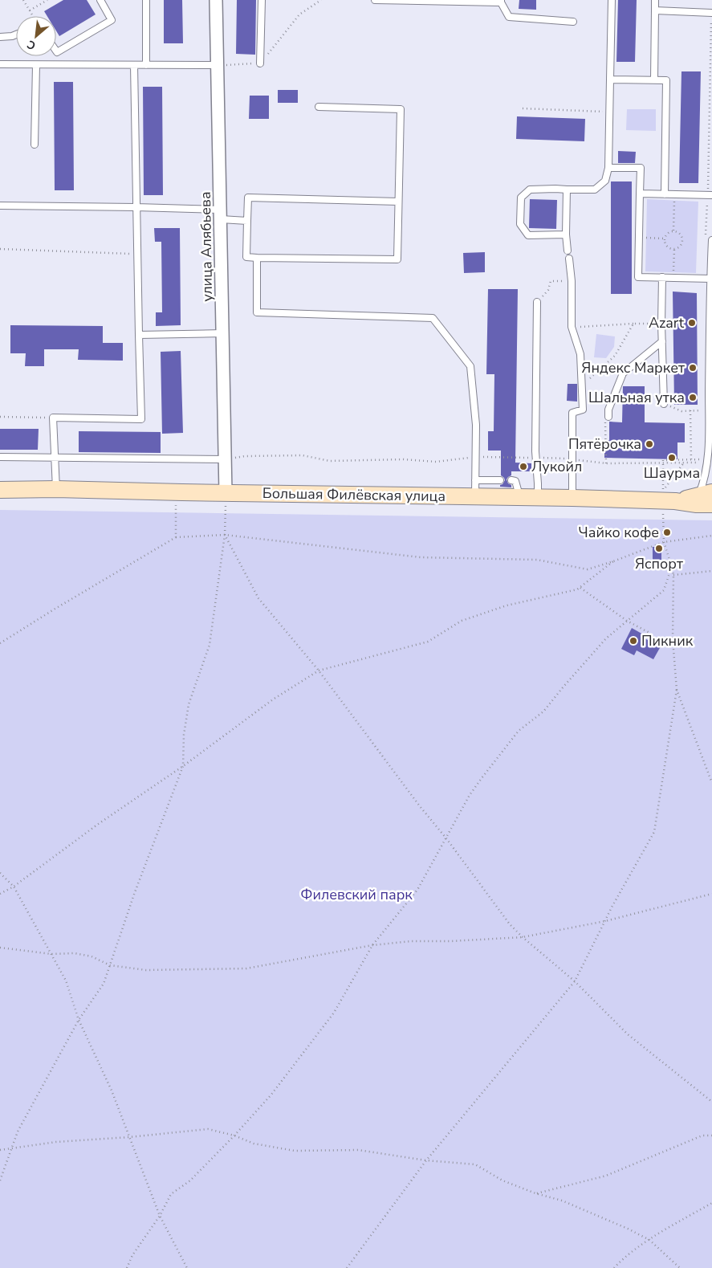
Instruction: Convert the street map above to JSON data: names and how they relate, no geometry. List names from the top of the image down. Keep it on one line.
{"streets":{"main road":["Большая Филёвская улица"],"street":["улица Алябьева"]},"crossings":[["улица Алябьева","Большая Филёвская улица"]],"parks":["Филевский парк"],"places":["Azart","Яндекс Маркет","Шальная утка","Пятёрочка","Шаурма","Лукойл","Чайко кофе","Яспорт","Пикник"],"north":"bottom left"}
